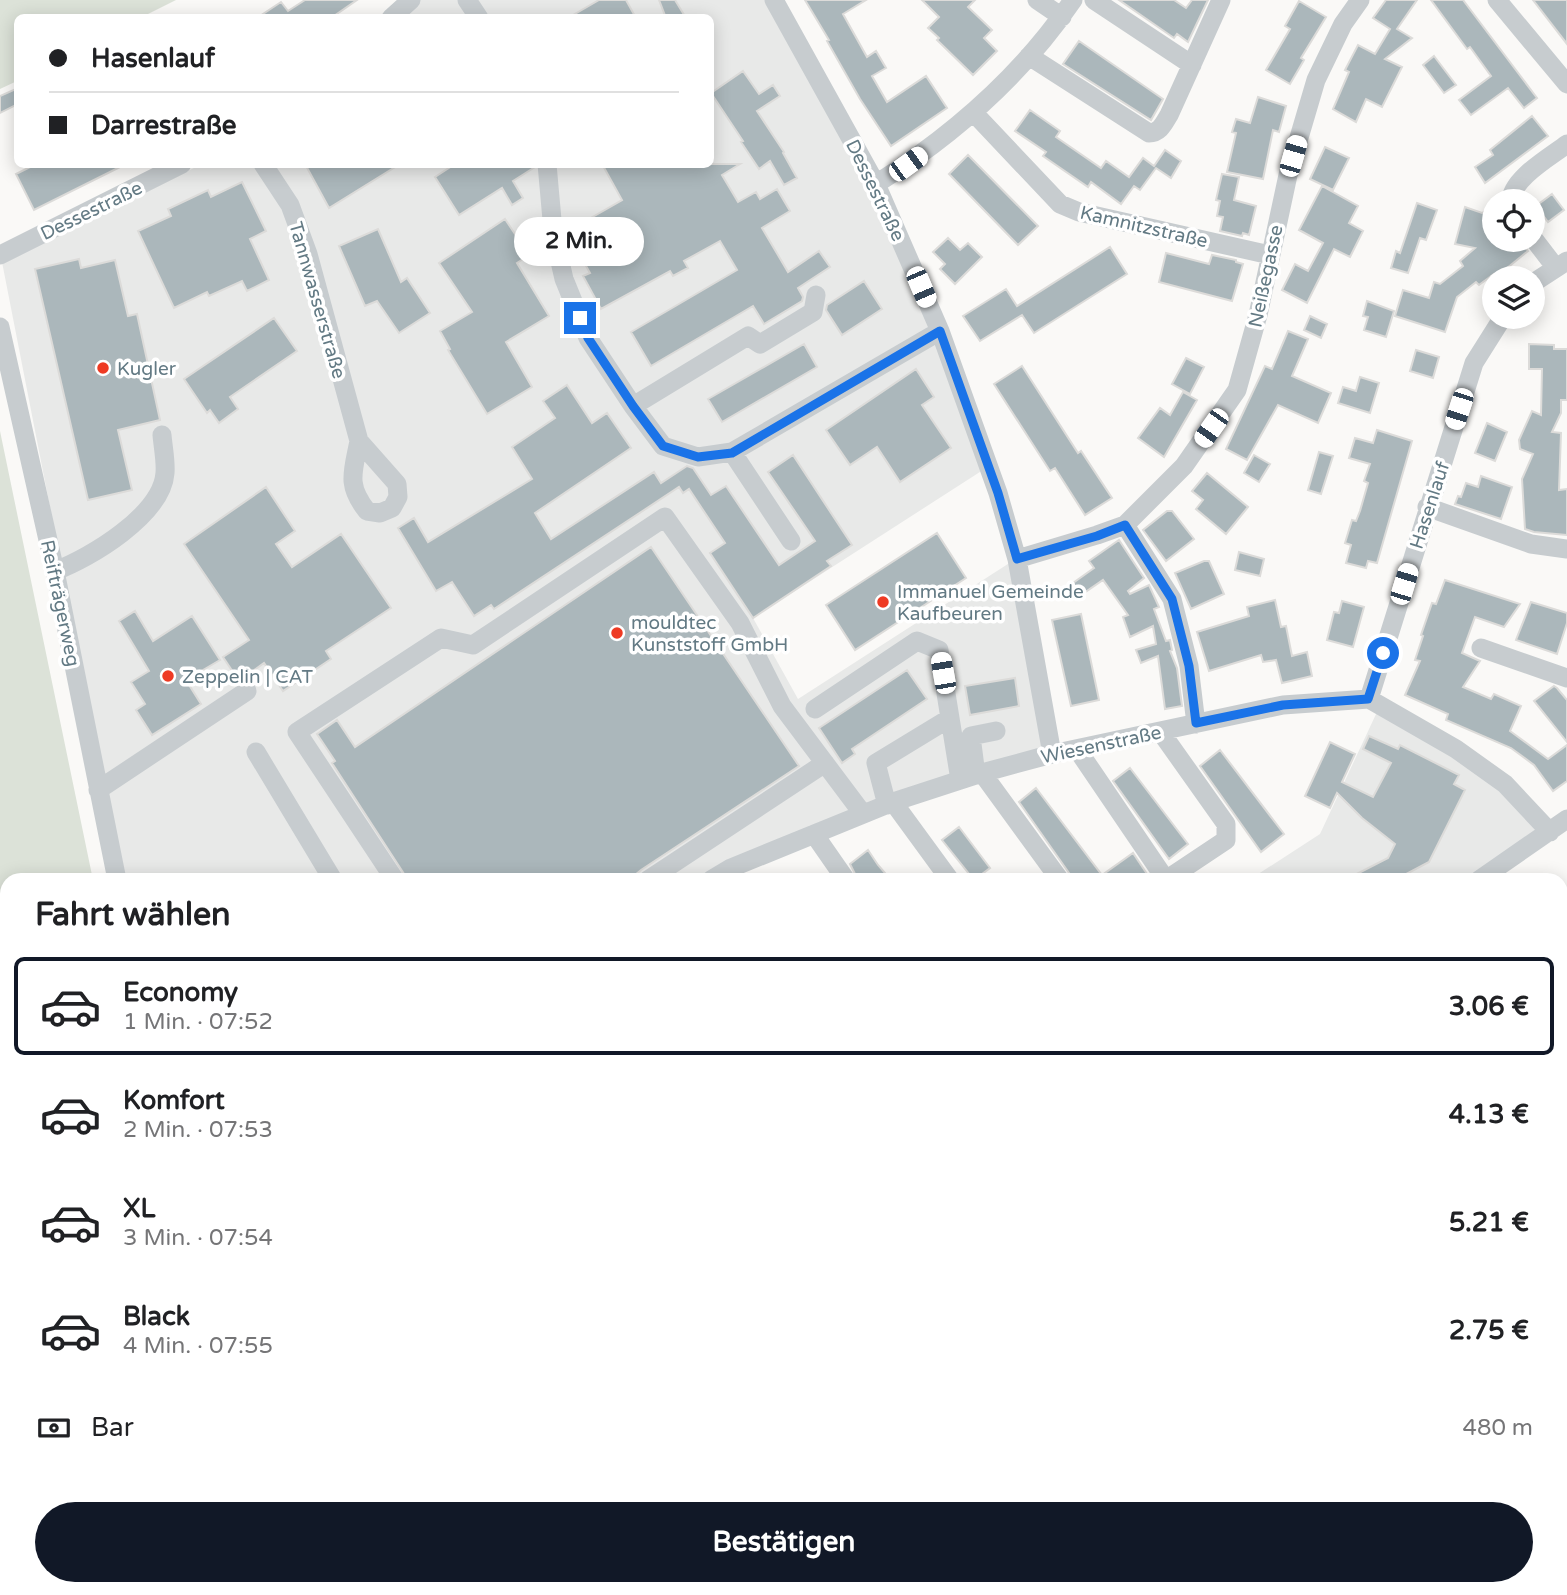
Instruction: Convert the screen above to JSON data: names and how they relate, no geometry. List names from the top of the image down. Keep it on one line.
{"streets":{"street":["Dessestraße","Kamnitzstraße","Neißegasse","Tannwasserstraße","Hasenlauf","Reifträgerweg","Wiesenstraße"]},"crossings":[["Dessestraße","Neißegasse"],["Dessestraße","Wiesenstraße"],["Kamnitzstraße","Neißegasse"],["Hasenlauf","Wiesenstraße"]],"places":["Kugler","Immanuel Gemeinde Kaufbeuren","mouldtec Kunststoff GmbH","Zeppelin | CAT"],"page":{"banner":["Hasenlauf","Darrestraße"],"bubble":"2 Min.","heading":"Fahrt wählen","list":[{"name":"Economy","note":"1 Min. · 07:52","value":"3.06 €"},{"name":"Komfort","note":"2 Min. · 07:53","value":"4.13 €"},{"name":"XL","note":"3 Min. · 07:54","value":"5.21 €"},{"name":"Black","note":"4 Min. · 07:55","value":"2.75 €"}],"pay":["Bar","480 m"],"buttons":"Bestätigen"}}
